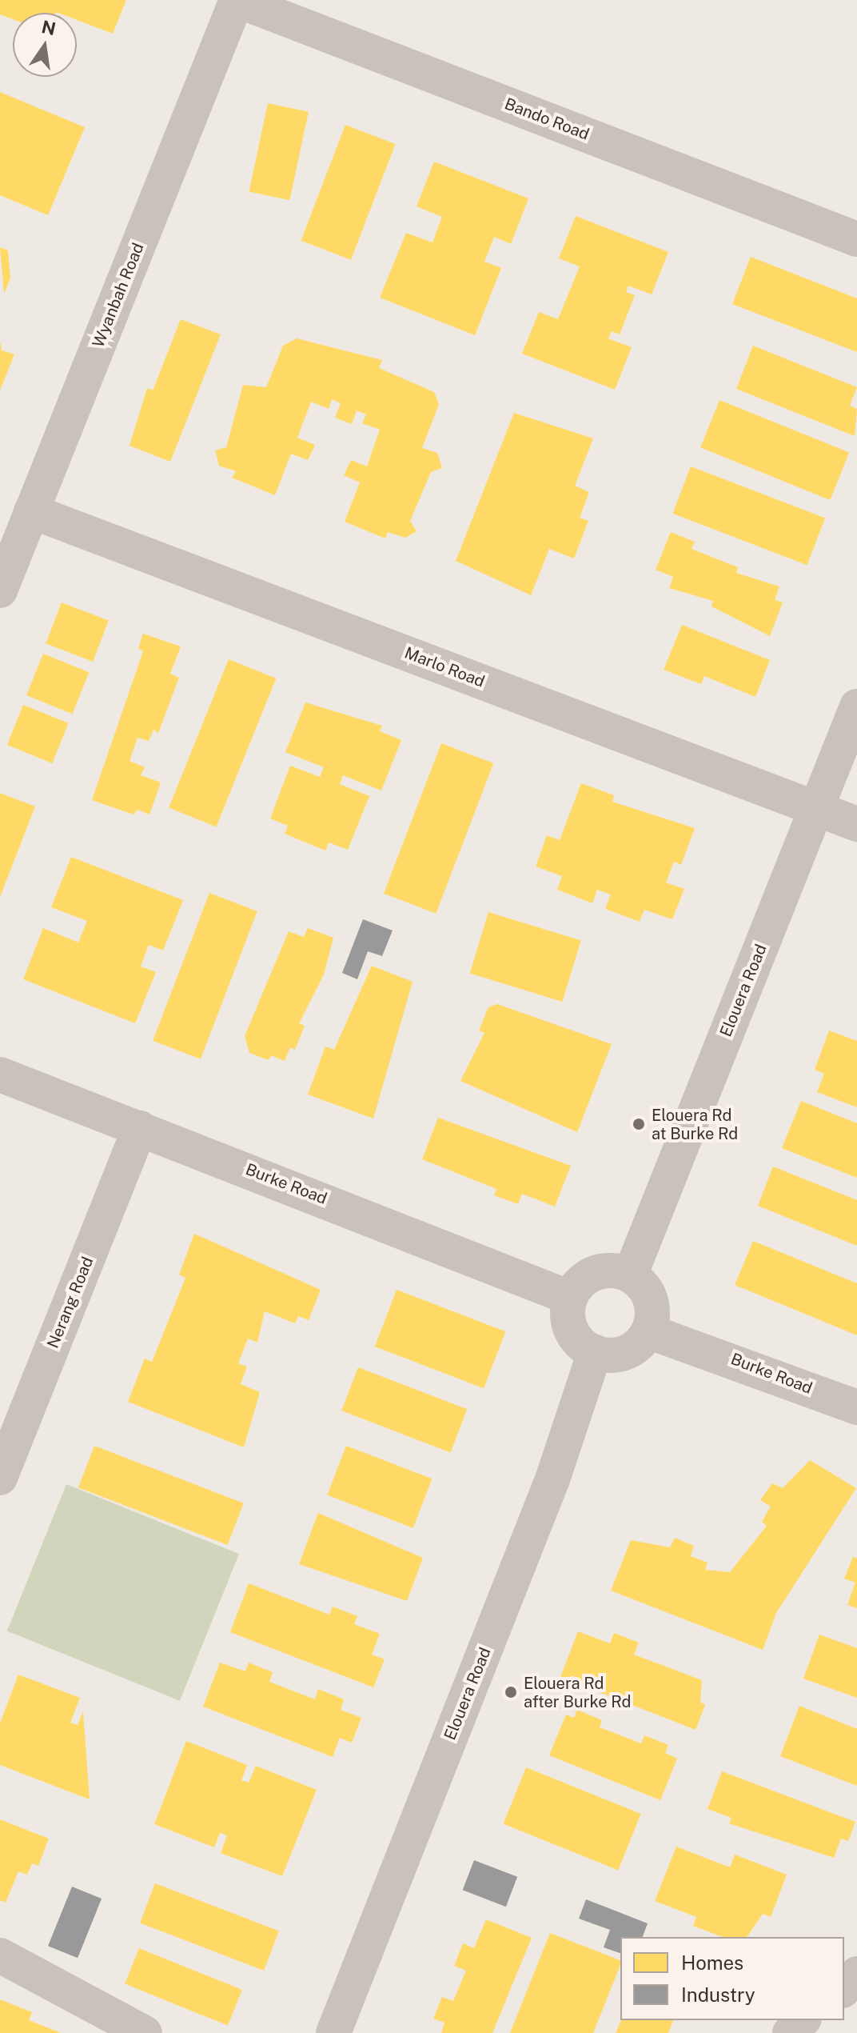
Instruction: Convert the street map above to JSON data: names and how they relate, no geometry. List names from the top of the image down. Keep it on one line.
{"streets":{"street":["Bando Road","Wyanbah Road","Marlo Road","Elouera Road","Burke Road","Nerang Road"]},"crossings":[["Bando Road","Wyanbah Road"],["Wyanbah Road","Marlo Road"],["Marlo Road","Elouera Road"],["Elouera Road","Burke Road"],["Burke Road","Nerang Road"]],"places":["Elouera Rd at Burke Rd","Elouera Rd after Burke Rd"],"legend":["Homes","Industry"],"north":"top"}
